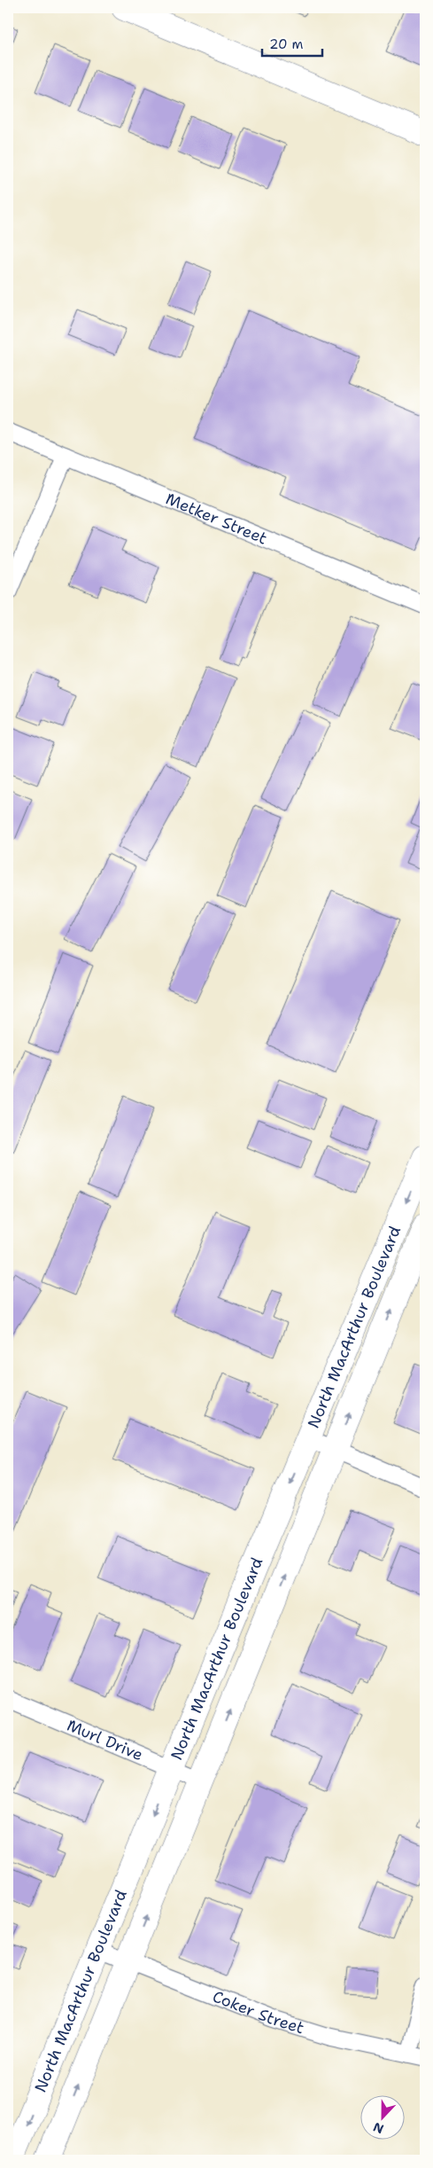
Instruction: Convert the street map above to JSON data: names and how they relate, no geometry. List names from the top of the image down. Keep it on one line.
{"streets":{"main road":["North MacArthur Boulevard"],"street":["Metker Street","Murl Drive","Coker Street"]},"crossings":[["North MacArthur Boulevard","Murl Drive"],["North MacArthur Boulevard","Coker Street"]],"scale_bar":"20 m","north":"bottom"}
